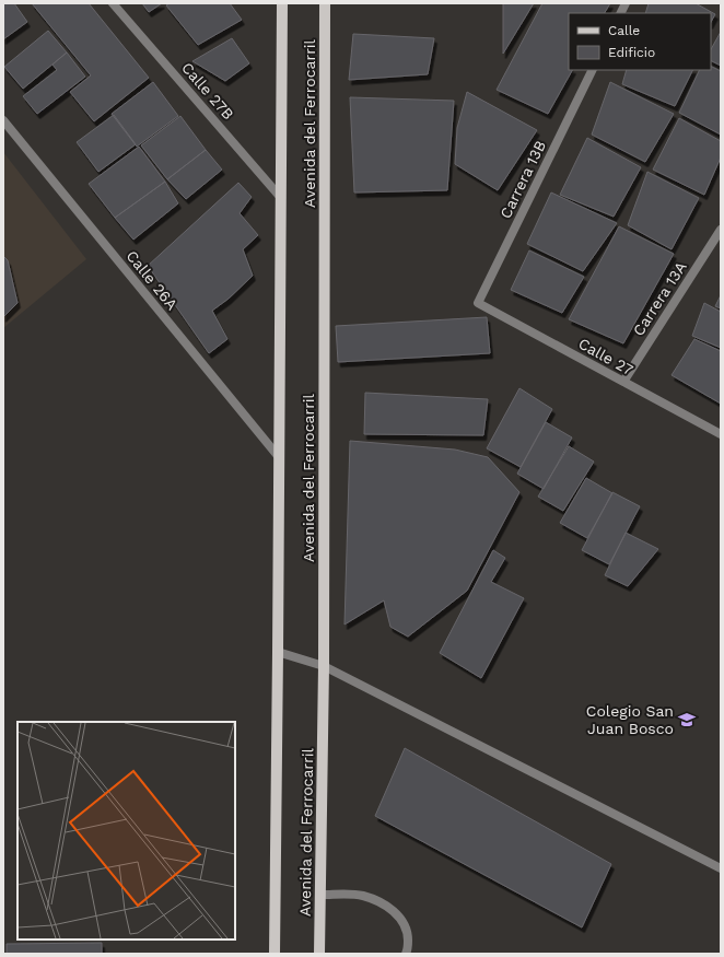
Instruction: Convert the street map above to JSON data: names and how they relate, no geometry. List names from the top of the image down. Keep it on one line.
{"streets":{"main road":["Avenida del Ferrocarril"],"street":["Calle 27B","Carrera 13B","Calle 26A","Carrera 13A","Calle 27"]},"crossings":[["Calle 27B","Avenida del Ferrocarril"],["Avenida del Ferrocarril","Calle 26A"],["Carrera 13B","Calle 27"],["Carrera 13A","Calle 27"]],"places":{"school or university":["Colegio San Juan Bosco"]},"legend":["Calle","Edificio"]}
